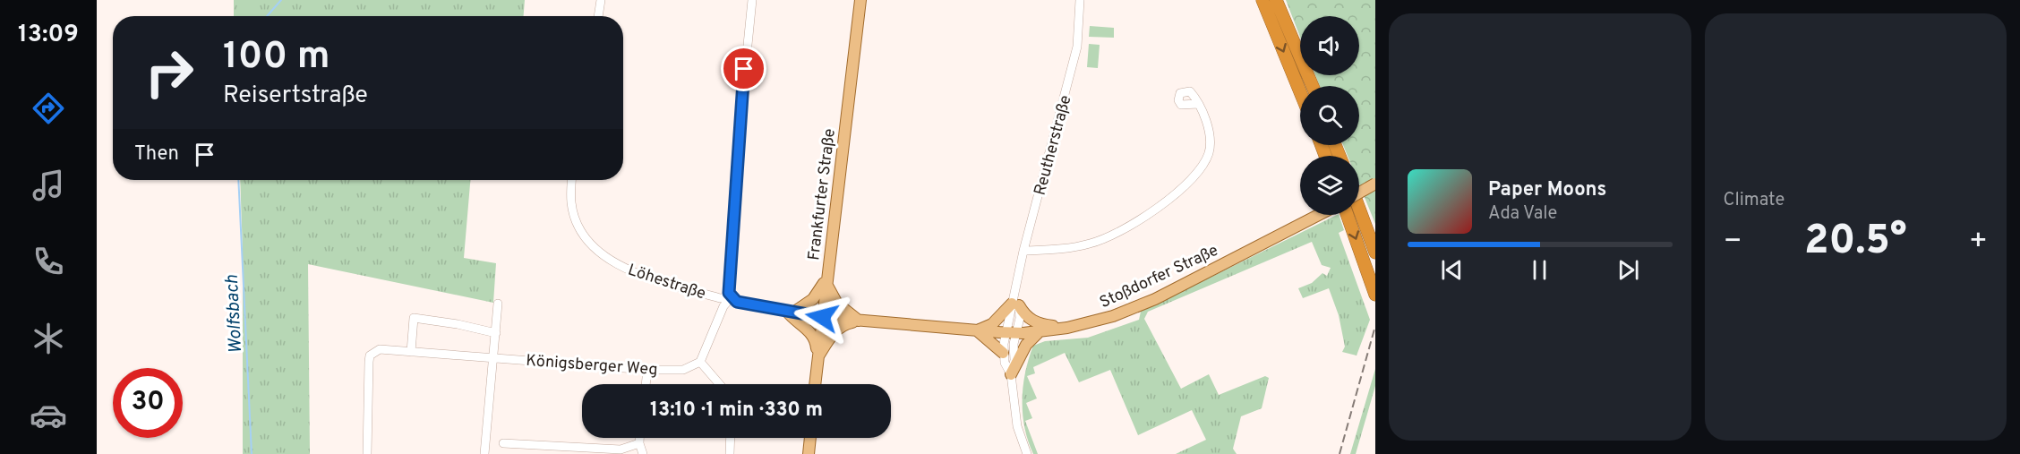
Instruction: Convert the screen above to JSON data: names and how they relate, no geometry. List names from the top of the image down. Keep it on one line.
{"streets":{"main road":["Frankfurter Straße","Stoßdorfer Straße"],"street":["Reutherstraße","Löhestraße","Königsberger Weg"]},"crossings":[["Reutherstraße","Stoßdorfer Straße"],["Frankfurter Straße","Stoßdorfer Straße"],["Frankfurter Straße","Löhestraße"],["Stoßdorfer Straße","Löhestraße"]],"water":["Wolfsbach"],"page":{"tabs":"13:09","tile":"Climate","turn":["100 m","Reisertstraße"],"then":"Then","song":["Paper Moons","Ada Vale"],"heat":["−","20.5°","+"],"limit":"30","trip":"13:10 · 1 min · 330 m"}}
